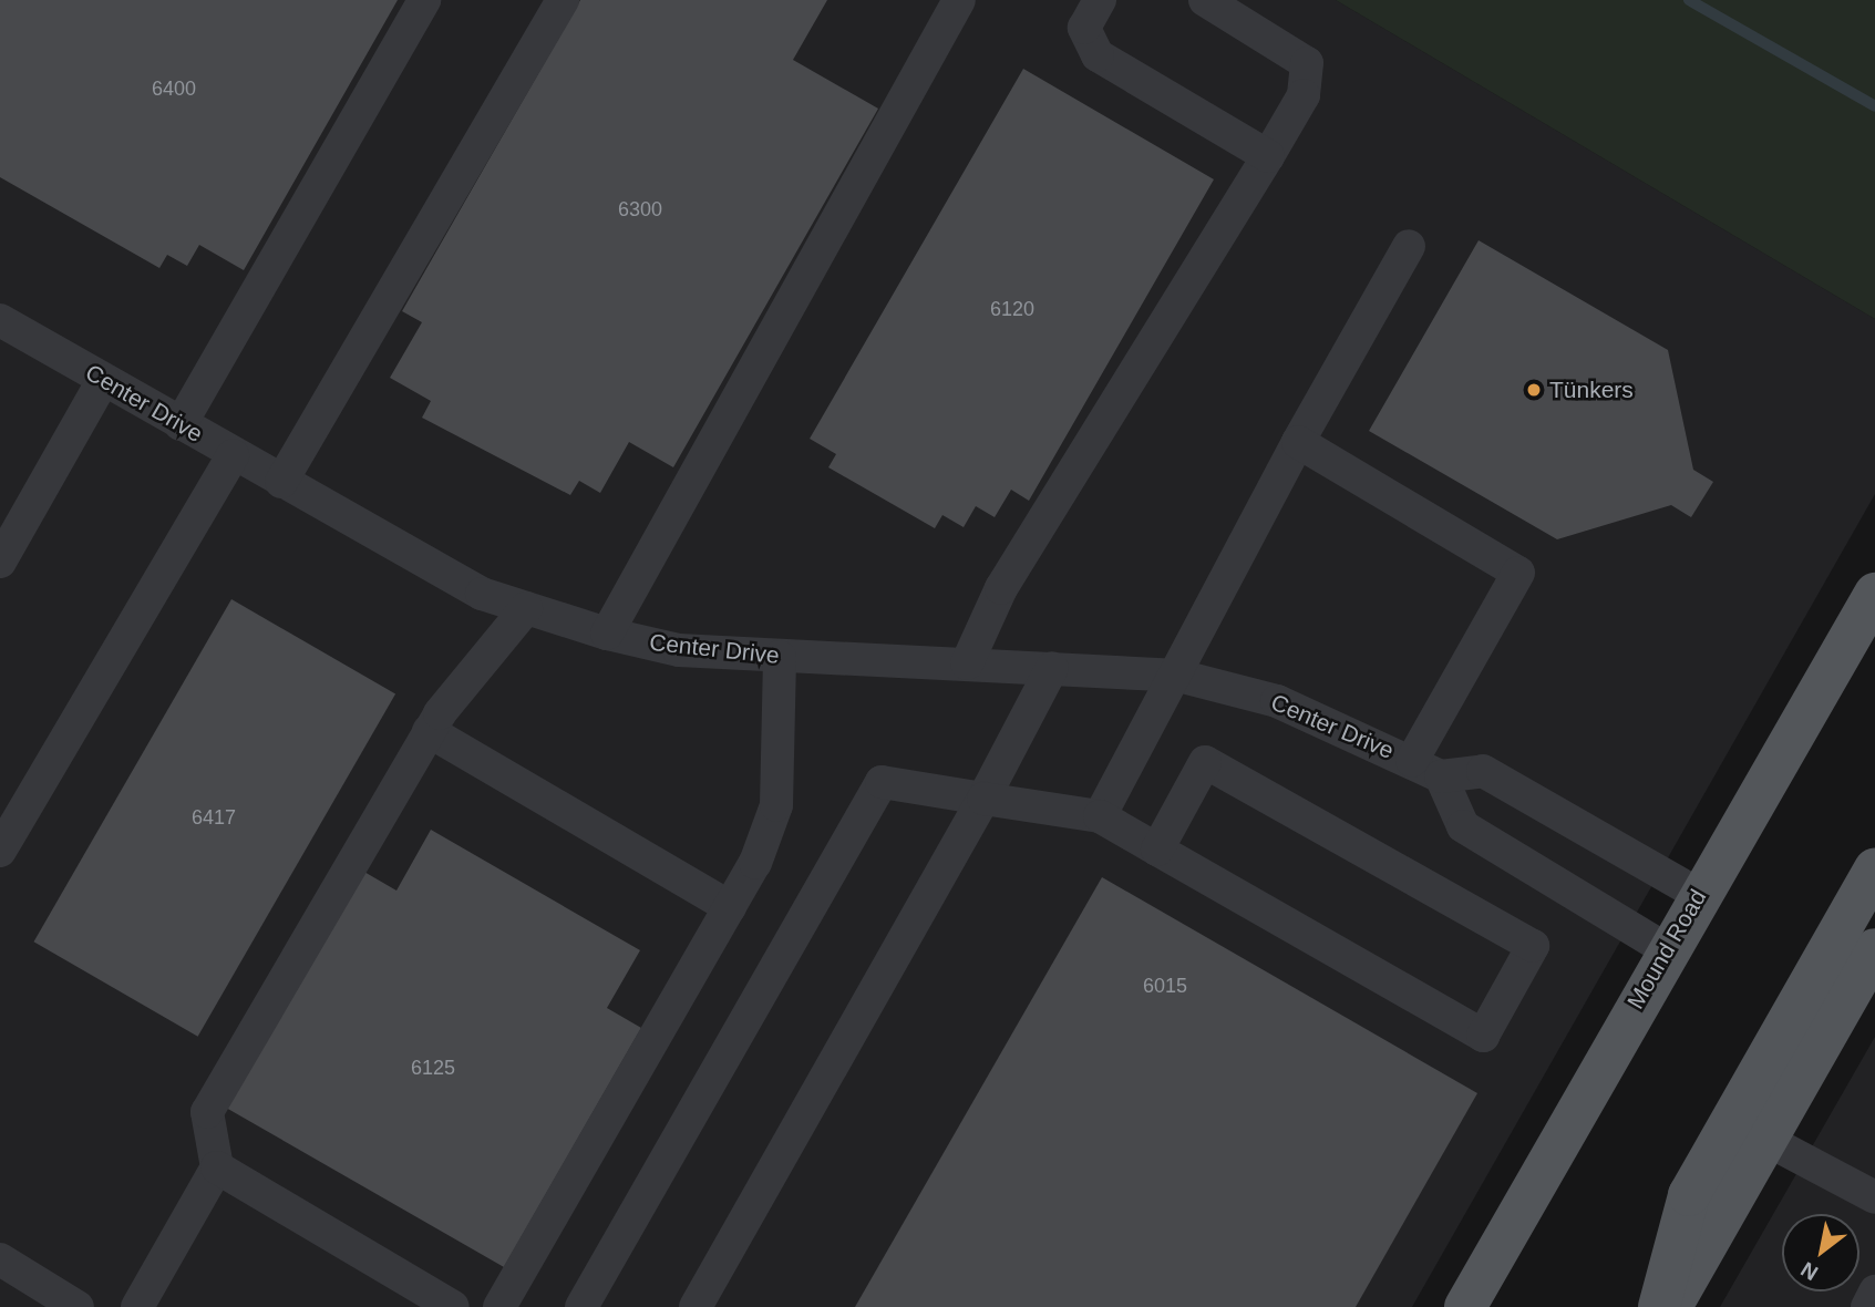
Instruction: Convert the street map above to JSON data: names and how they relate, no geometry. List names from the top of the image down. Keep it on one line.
{"streets":{"main road":["Mound Road"],"street":["Center Drive"]},"places":["Tünkers"],"house_numbers":["6400","6300","6120","6417","6015","6125"],"north":"bottom left"}
